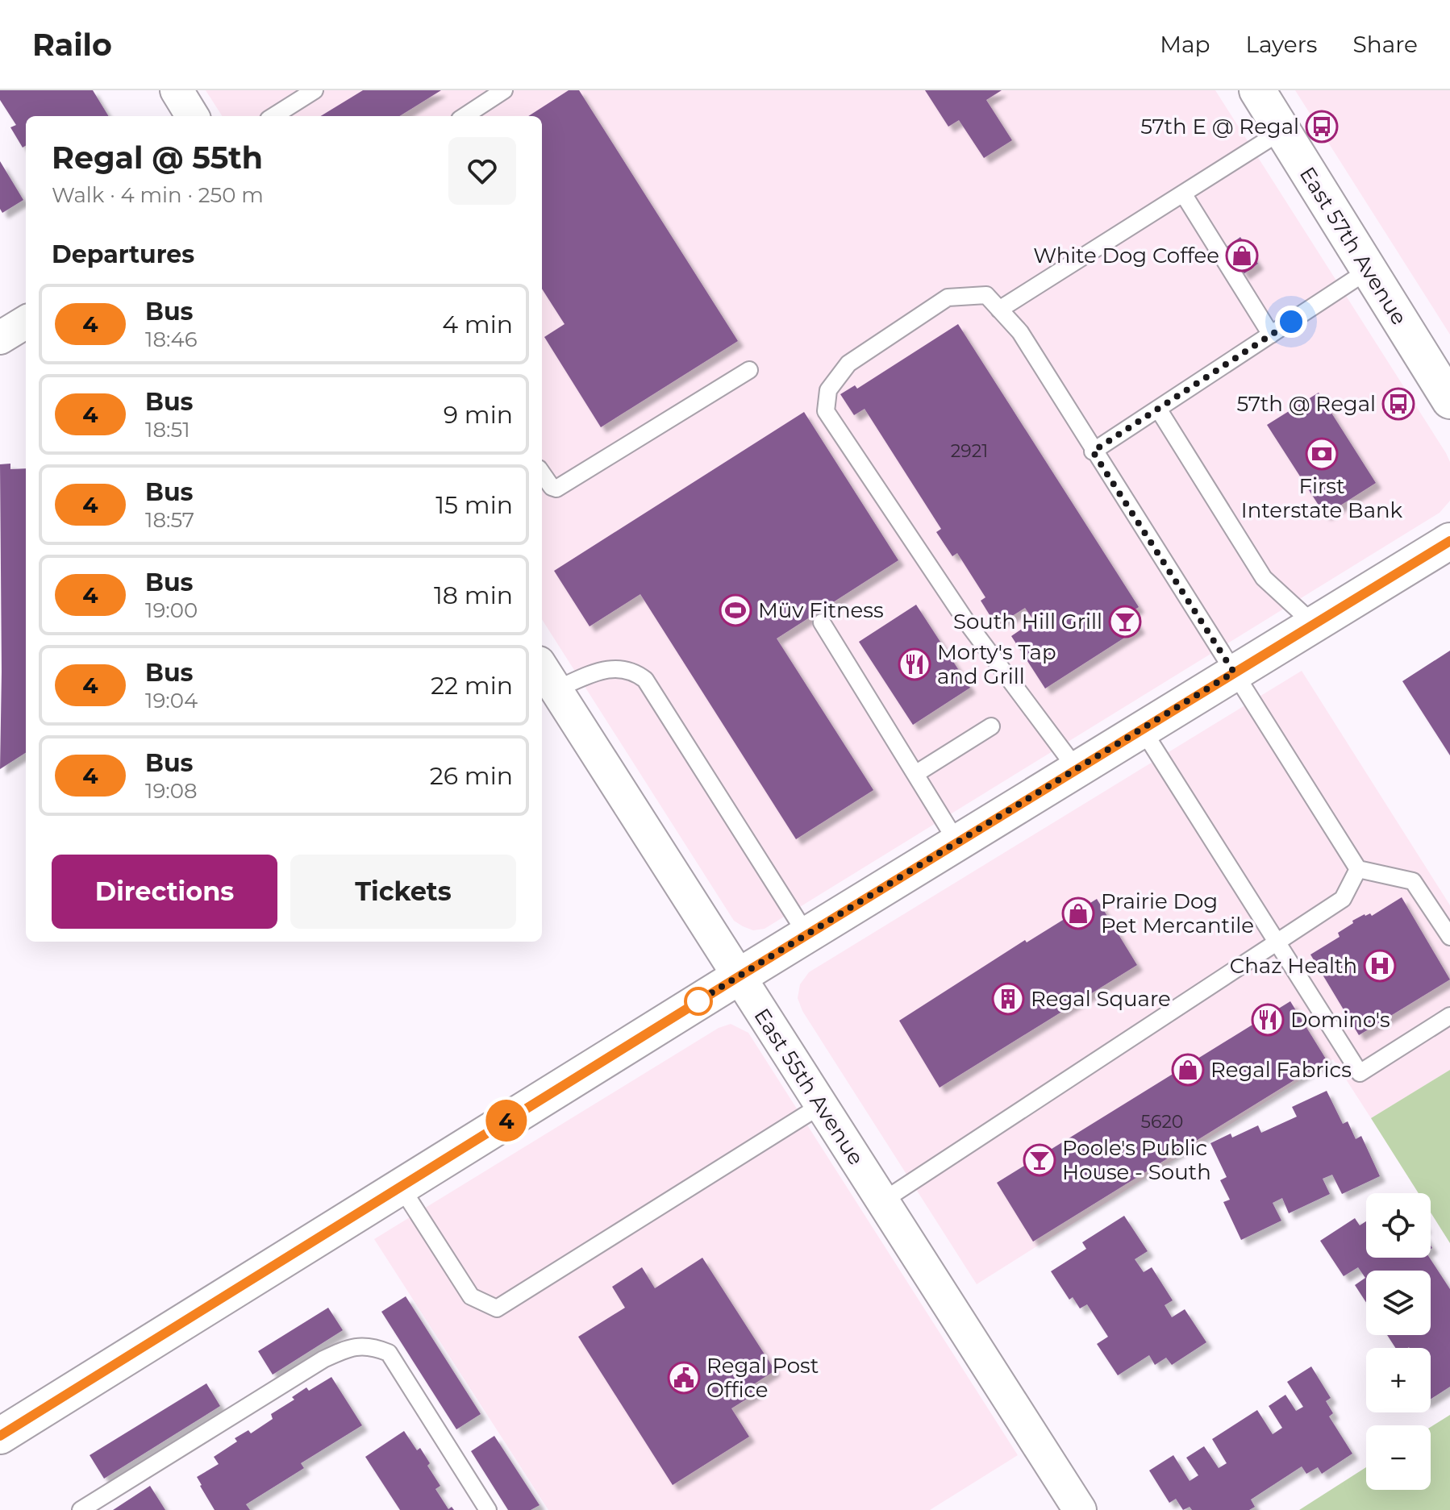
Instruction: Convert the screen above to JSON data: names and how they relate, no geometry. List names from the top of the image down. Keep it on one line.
{"streets":{"main road":["East 57th Avenue"],"street":["East 55th Avenue"]},"places":{"bus stop":["57th E @ Regal","57th @ Regal"],"shop":["White Dog Coffee","Prairie Dog Pet Mercantile","Regal Fabrics"],"bank":["First Interstate Bank"],"sports":["Müv Fitness"],"bar":["South Hill Grill","Poole's Public House - South"],"restaurant":["Morty's Tap and Grill","Domino's"],"hospital":["Chaz Health"],"building":["Regal Square"],"public building":["Regal Post Office"]},"lines":["bus line 4"],"house_numbers":["2921","5620"],"page":{"header":"Railo","nav":["Map","Layers","Share"],"on_map":"4","heading":[["Regal @ 55th","Walk · 4 min · 250 m"],"Departures"],"list":[{"mark":"4","name":"Bus","note":"18:46","value":"4 min"},{"mark":"4","name":"Bus","note":"18:51","value":"9 min"},{"mark":"4","name":"Bus","note":"18:57","value":"15 min"},{"mark":"4","name":"Bus","note":"19:00","value":"18 min"},{"mark":"4","name":"Bus","note":"19:04","value":"22 min"},{"mark":"4","name":"Bus","note":"19:08","value":"26 min"}],"buttons":["Directions","Tickets"],"map_buttons":["+","−"]}}
